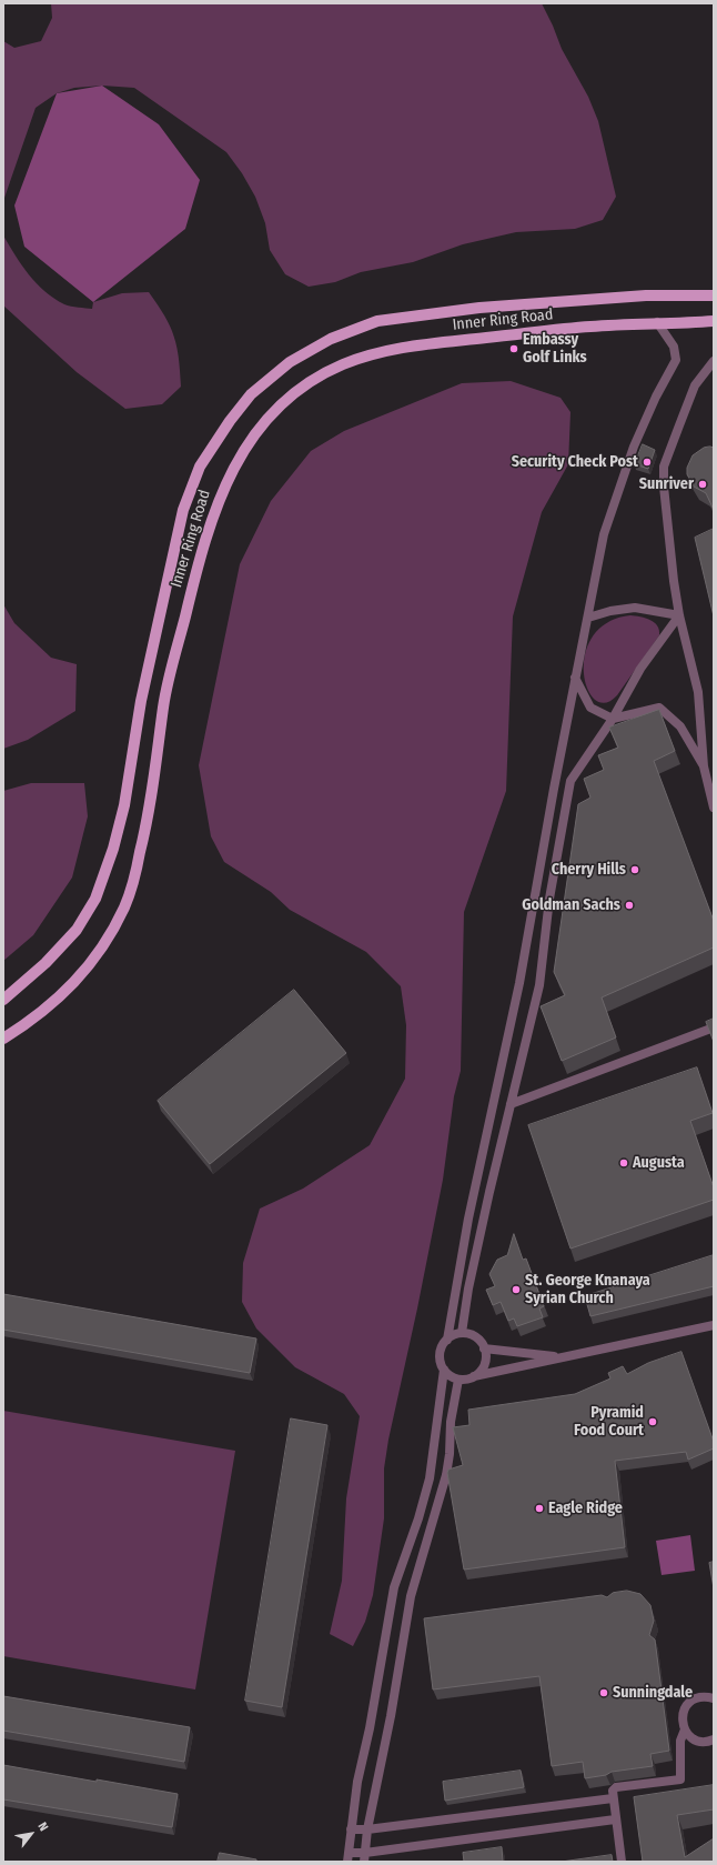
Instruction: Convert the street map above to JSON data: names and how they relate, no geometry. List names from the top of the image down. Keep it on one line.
{"streets":{"main road":["Inner Ring Road"]},"places":["Embassy Golf Links","Security Check Post","Sunriver","Cherry Hills","Goldman Sachs","Augusta","St. George Knanaya Syrian Church","Pyramid Food Court","Eagle Ridge","Sunningdale"],"north":"top right"}
